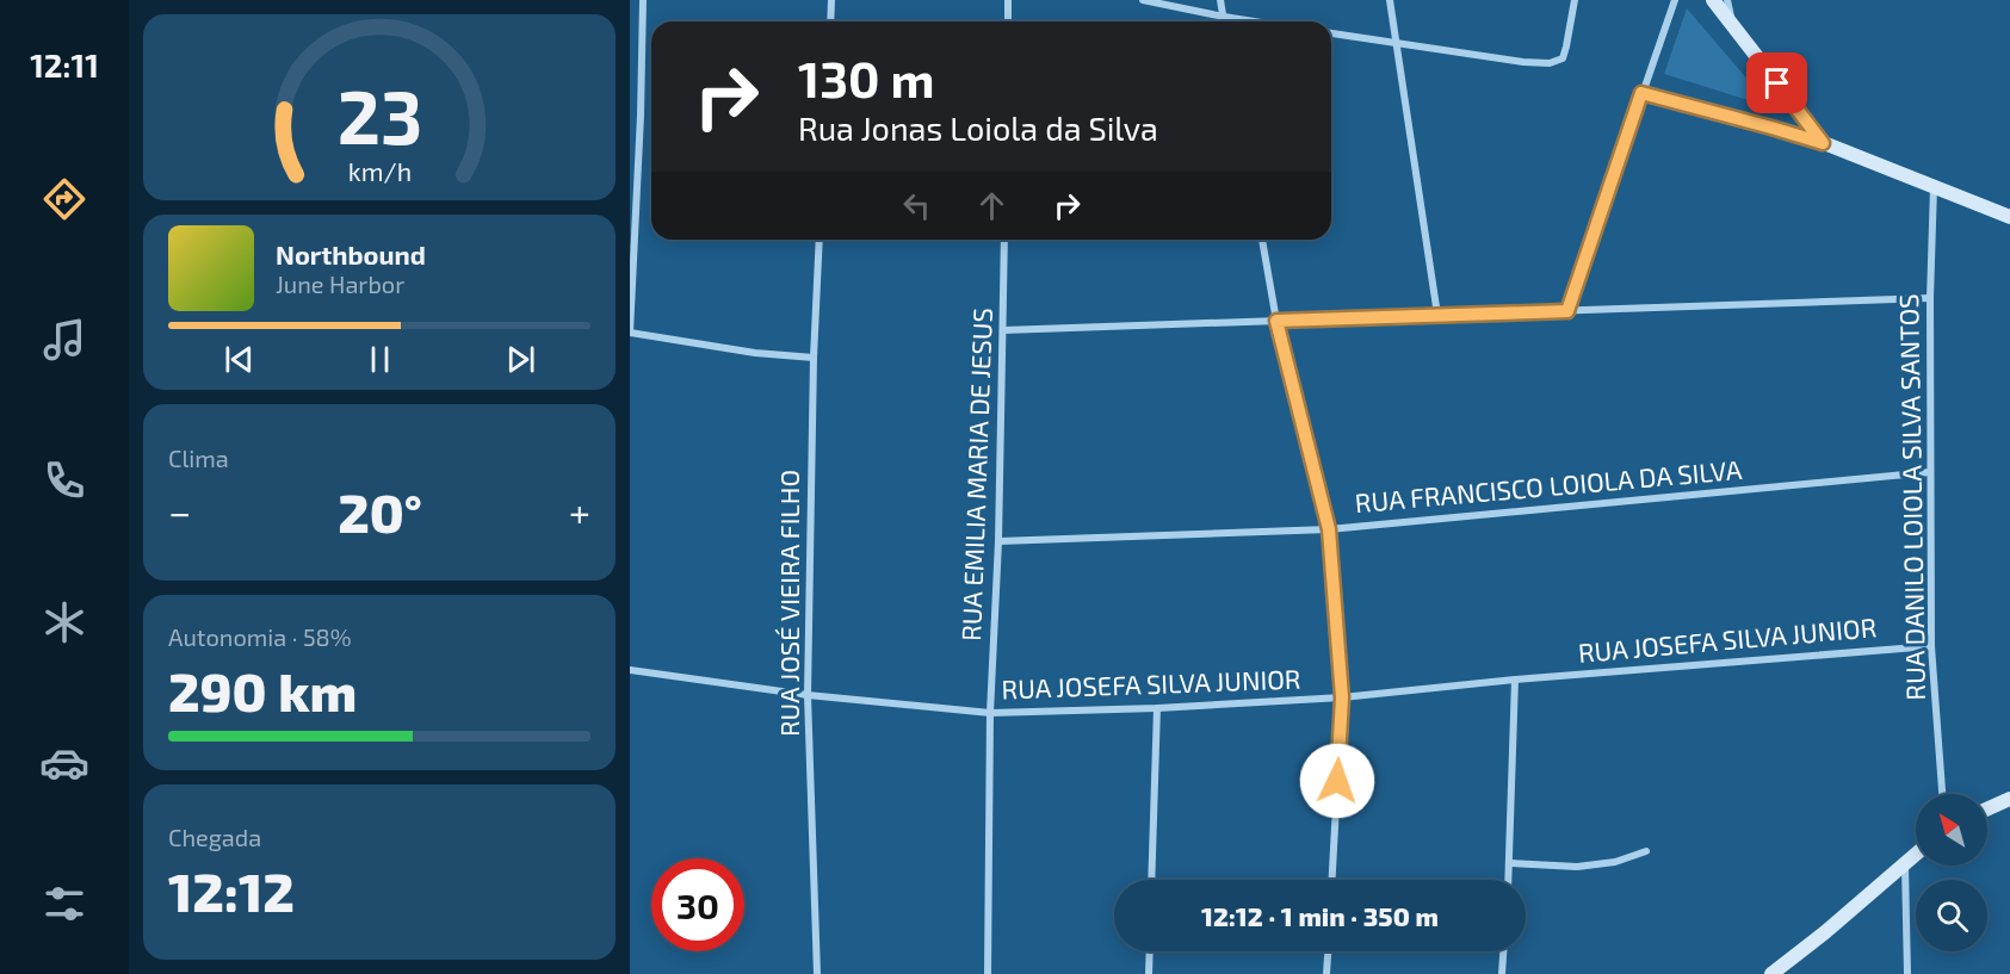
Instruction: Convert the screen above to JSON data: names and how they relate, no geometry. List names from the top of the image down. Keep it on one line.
{"streets":{"street":["RUA EMILIA MARIA DE JESUS","RUA FRANCISCO LOIOLA DA SILVA","RUA DANILO LOIOLA SILVA SANTOS","RUA JOSÉ VIEIRA FILHO","RUA JOSEFA SILVA JUNIOR"]},"crossings":[["RUA EMILIA MARIA DE JESUS","RUA FRANCISCO LOIOLA DA SILVA"],["RUA EMILIA MARIA DE JESUS","RUA JOSEFA SILVA JUNIOR"],["RUA FRANCISCO LOIOLA DA SILVA","RUA DANILO LOIOLA SILVA SANTOS"],["RUA DANILO LOIOLA SILVA SANTOS","RUA JOSEFA SILVA JUNIOR"],["RUA JOSÉ VIEIRA FILHO","RUA JOSEFA SILVA JUNIOR"]],"north":"top left","page":{"tabs":"12:11","turn":["130 m","Rua Jonas Loiola da Silva"],"song":["Northbound","June Harbor"],"tile":["Clima",["Autonomia · 58%","290 km"],["Chegada","12:12"]],"heat":["−","20°","+"],"limit":"30","trip":"12:12 · 1 min · 350 m","gauge":["23","km/h"]}}
